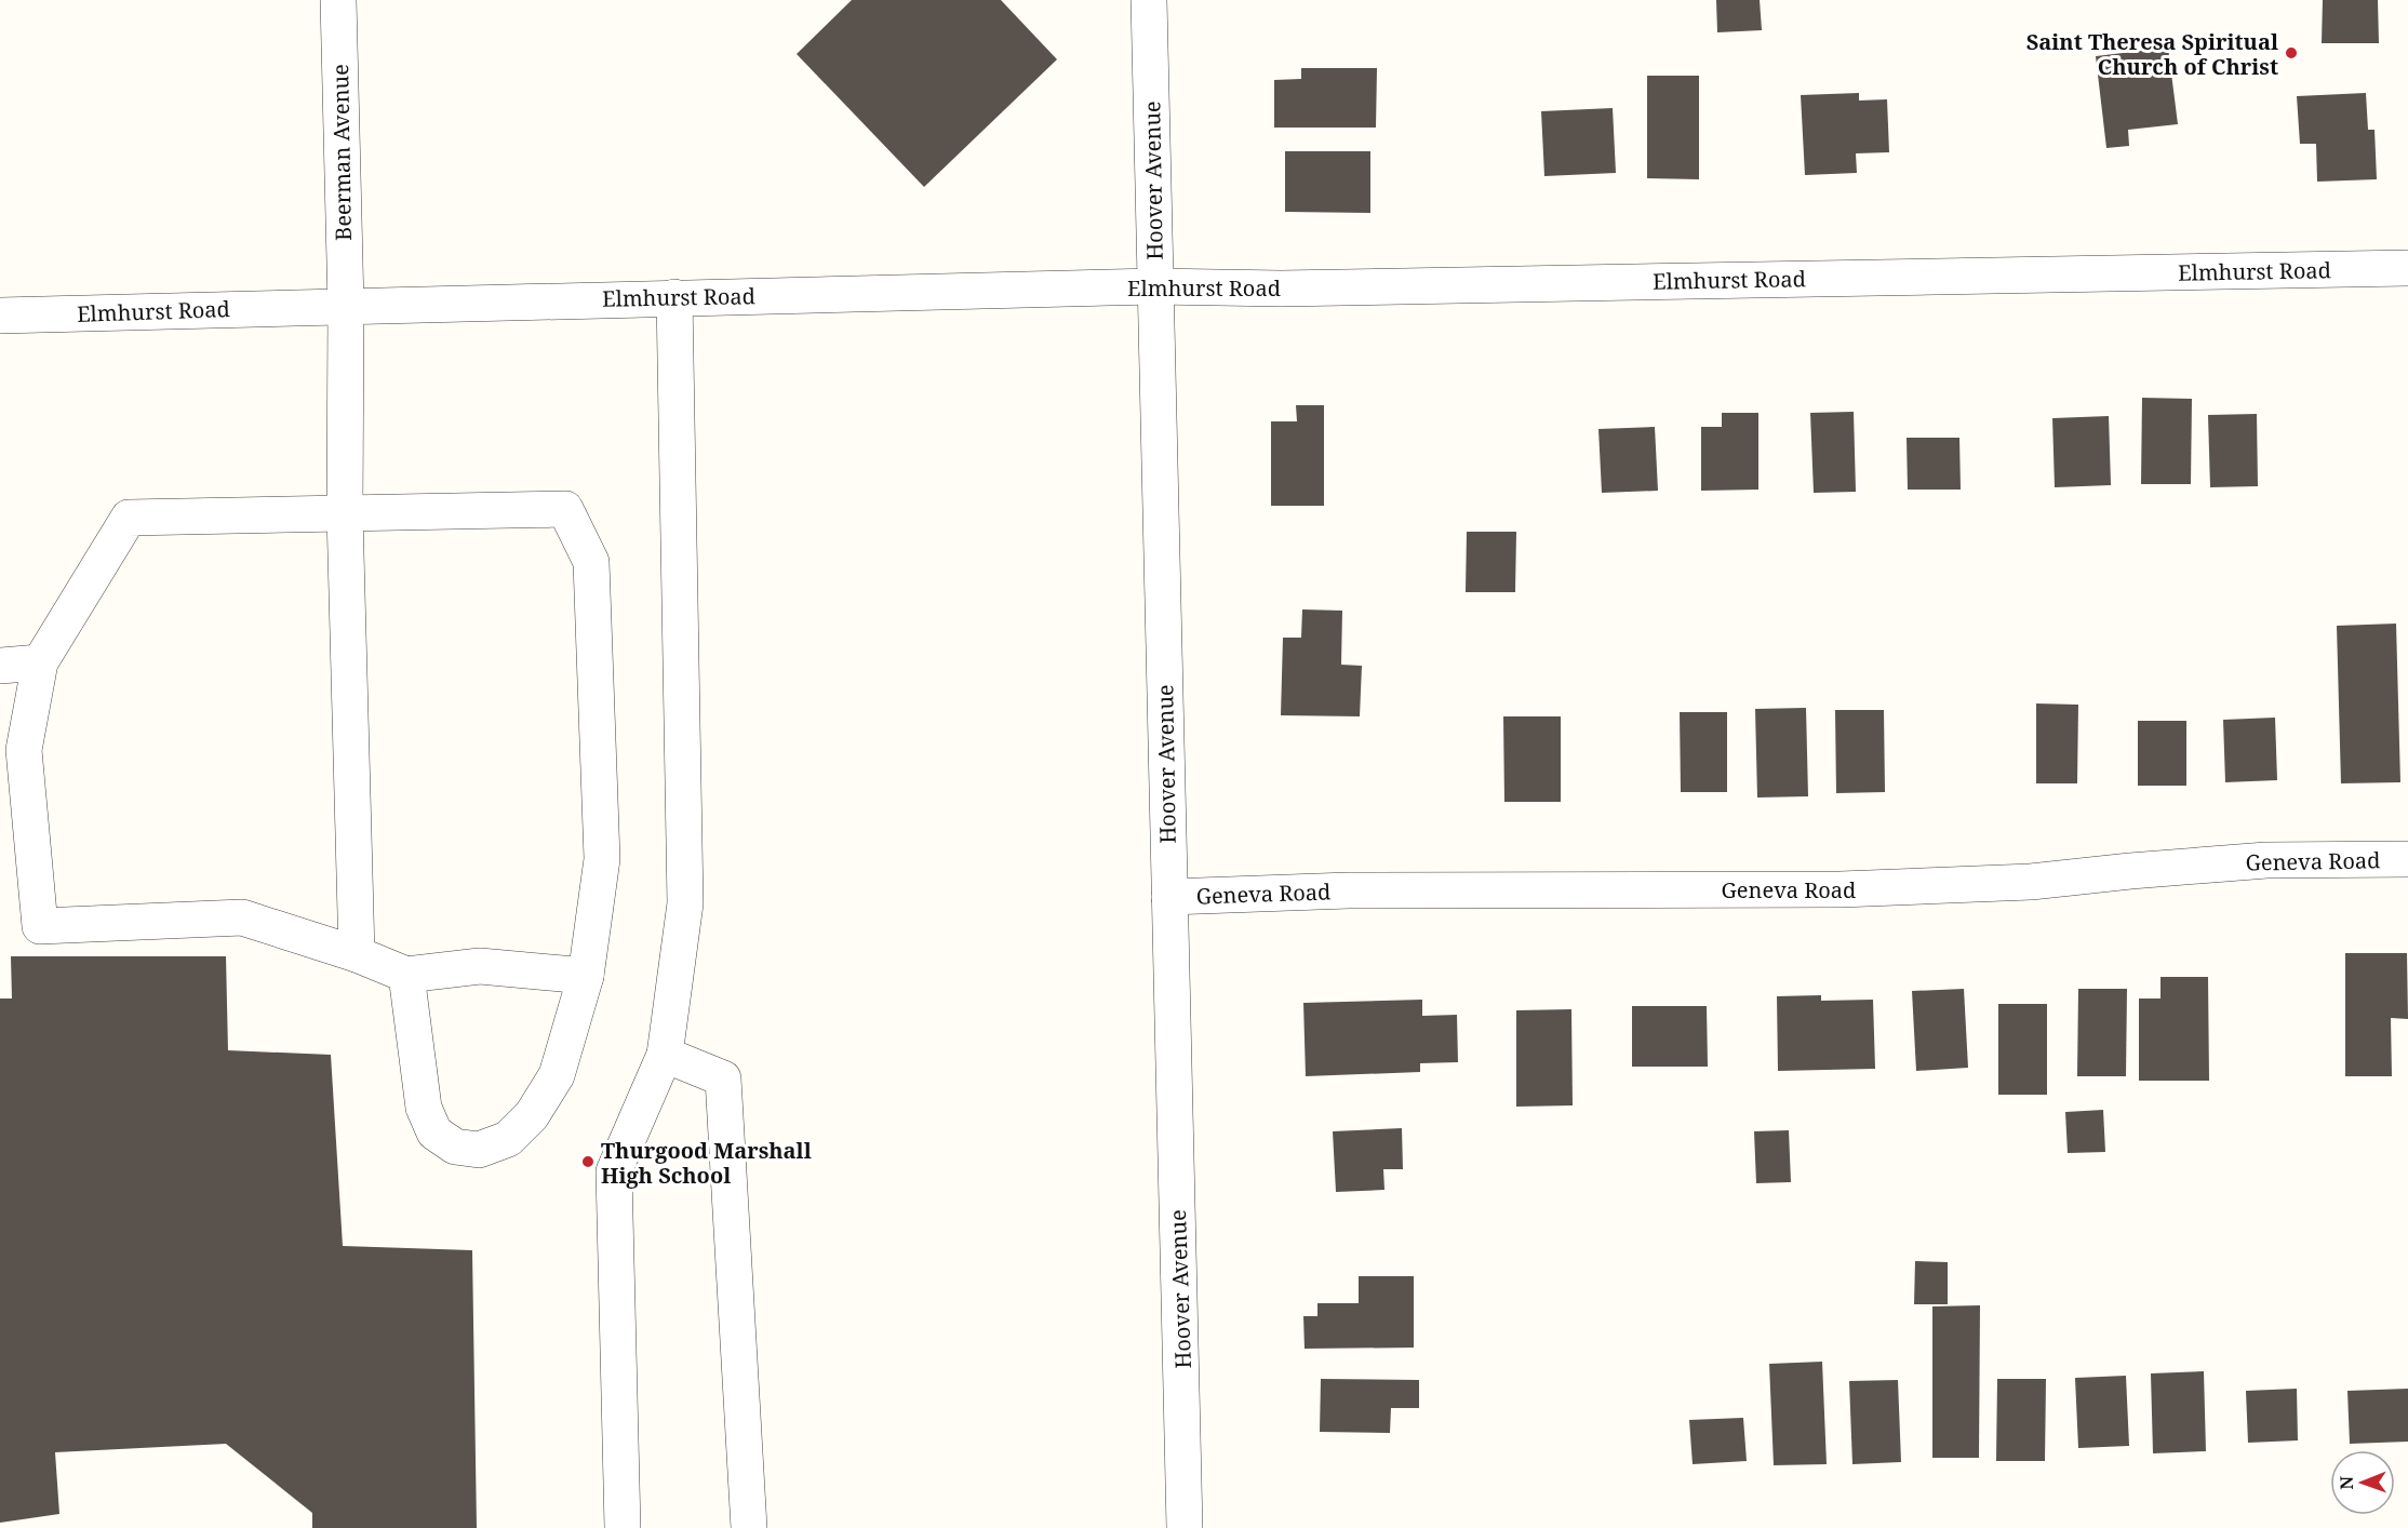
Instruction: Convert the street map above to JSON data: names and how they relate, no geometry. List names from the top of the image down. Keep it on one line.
{"streets":{"street":["Beerman Avenue","Hoover Avenue","Elmhurst Road","Geneva Road"]},"crossings":[["Beerman Avenue","Elmhurst Road"],["Hoover Avenue","Elmhurst Road"],["Hoover Avenue","Geneva Road"]],"places":["Saint Theresa Spiritual Church of Christ","Thurgood Marshall High School"],"north":"left"}
